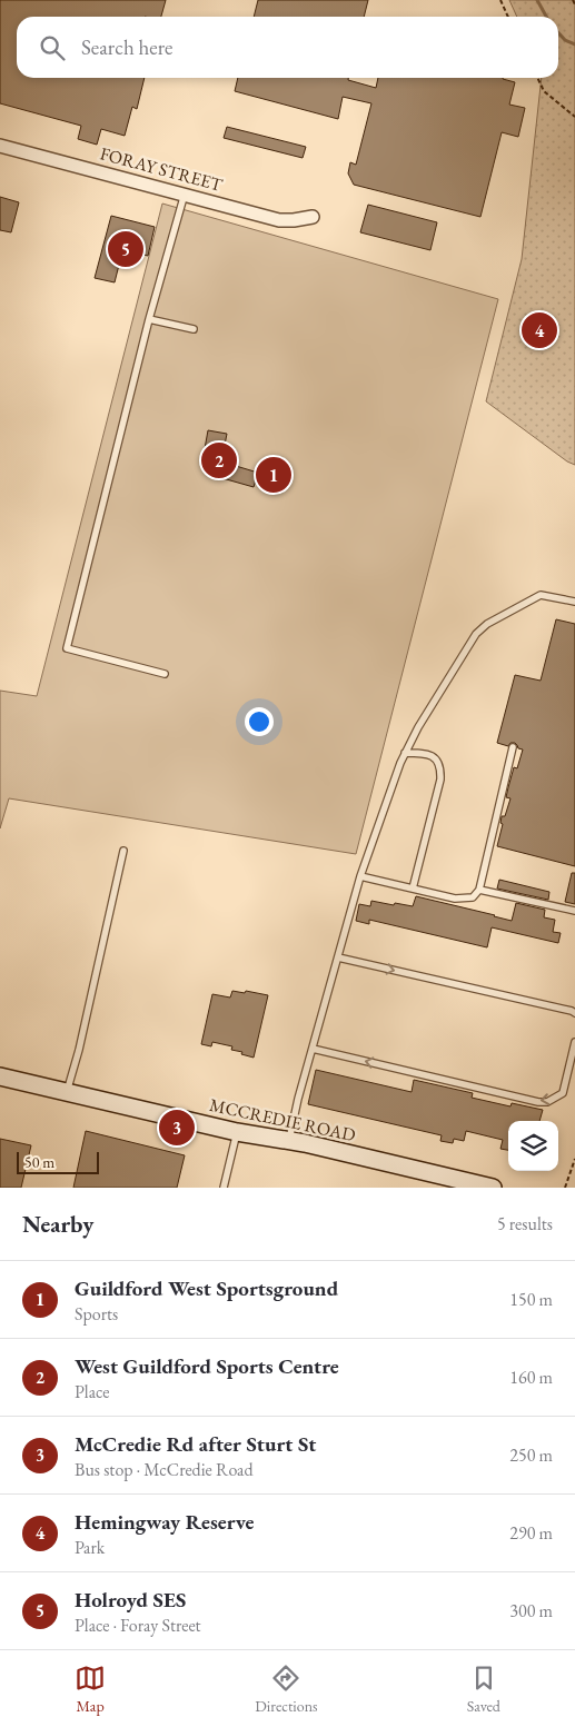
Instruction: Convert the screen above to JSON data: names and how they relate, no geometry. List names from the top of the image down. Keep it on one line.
{"streets":{"street":["FORAY STREET","MCCREDIE ROAD"]},"scale_bar":"50 m","page":{"search":"Search here","pins":["5","4","2","1","3"],"scale":"50 m","heading":["Nearby","5 results"],"list":[{"mark":"1","name":"Guildford West Sportsground","note":"Sports","value":"150 m"},{"mark":"2","name":"West Guildford Sports Centre","note":"Place","value":"160 m"},{"mark":"3","name":"McCredie Rd after Sturt St","note":"Bus stop · McCredie Road","value":"250 m"},{"mark":"4","name":"Hemingway Reserve","note":"Park","value":"290 m"},{"mark":"5","name":"Holroyd SES","note":"Place · Foray Street","value":"300 m"}],"nav":["Map","Directions","Saved"]}}
